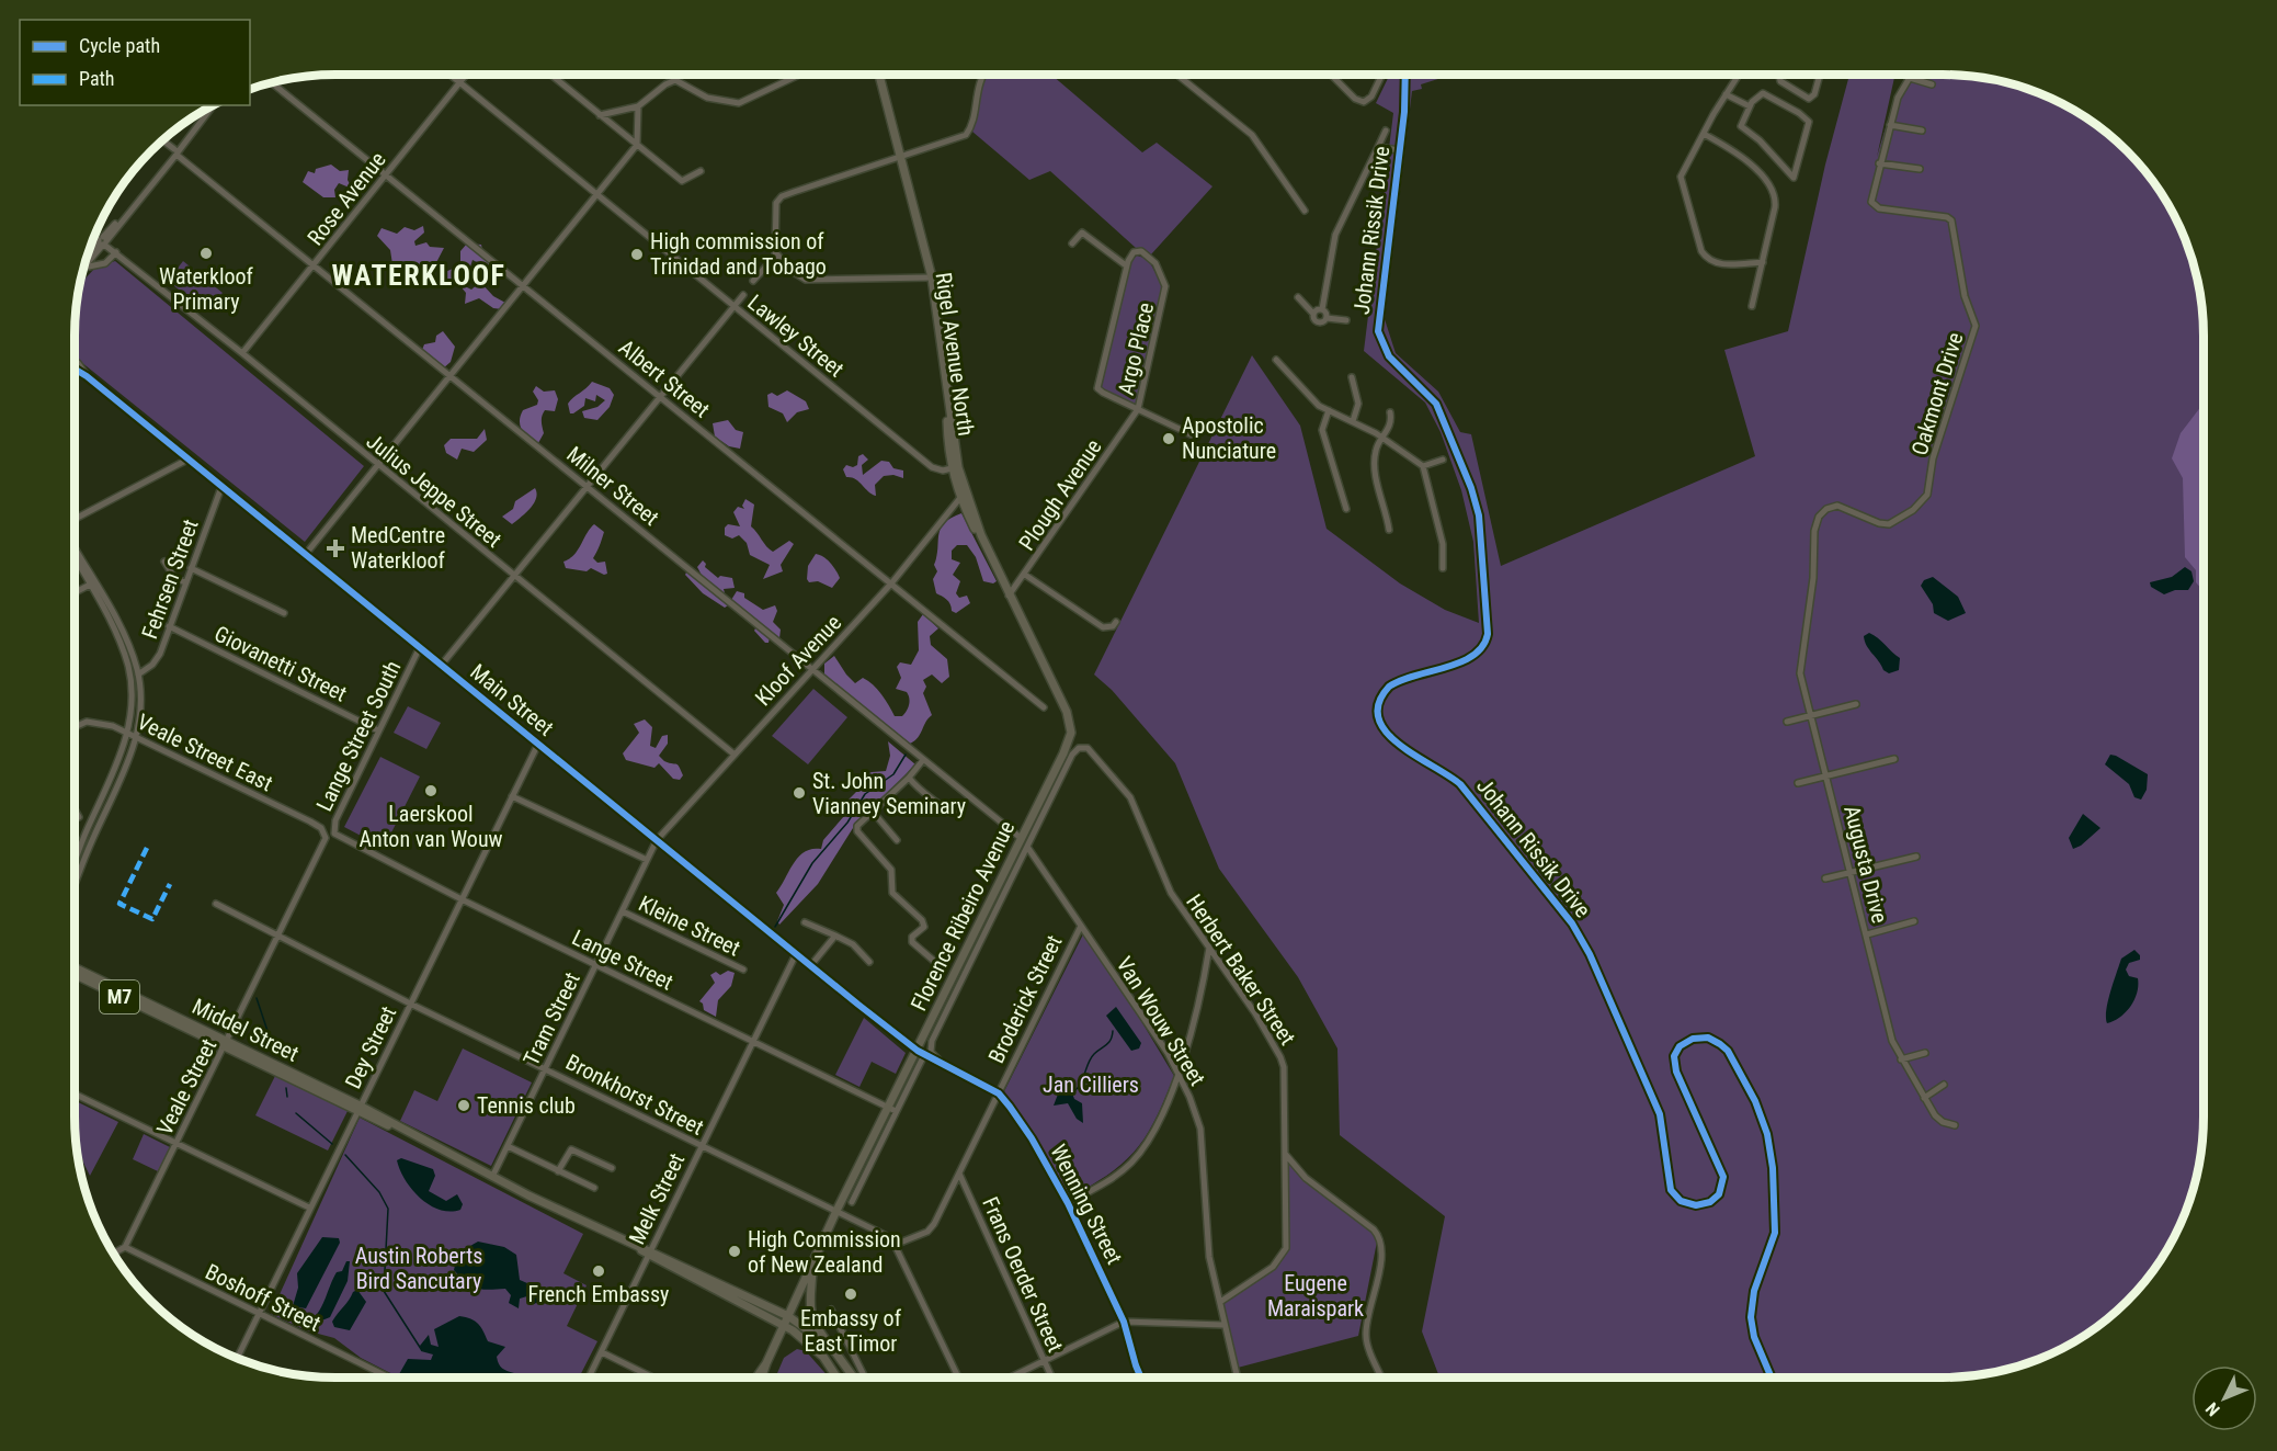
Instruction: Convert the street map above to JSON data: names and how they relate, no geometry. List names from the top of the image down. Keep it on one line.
{"streets":{"main road":["Rigel Avenue North","Florence Ribeiro Avenue","M7","Middel Street"],"street":["Rose Avenue","Johann Rissik Drive","Lawley Street","Argo Place","Albert Street","Oakmont Drive","Milner Street","Julius Jeppe Street","Plough Avenue","Fehrsen Street","Kloof Avenue","Giovanetti Street","Main Street","Lange Street South","Veale Street East","Augusta Drive","Kleine Street","Lange Street","Herbert Baker Street","Broderick Street","Tram Street","Van Wouw Street","Dey Street","Veale Street","Bronkhorst Street","Melk Street","Wenning Street","Frans Oerder Street","Boshoff Street"]},"crossings":[["Rose Avenue","Lawley Street"],["Rose Avenue","Albert Street"],["Rose Avenue","Milner Street"],["Rose Avenue","Julius Jeppe Street"],["Lawley Street","Rigel Avenue North"],["Argo Place","Plough Avenue"],["Rigel Avenue North","Plough Avenue"],["Rigel Avenue North","Kloof Avenue"],["Rigel Avenue North","Florence Ribeiro Avenue"],["Albert Street","Kloof Avenue"],["Oakmont Drive","Augusta Drive"],["Milner Street","Kloof Avenue"],["Milner Street","Florence Ribeiro Avenue"],["Julius Jeppe Street","Kloof Avenue"],["Fehrsen Street","Giovanetti Street"],["Fehrsen Street","Main Street"],["Kloof Avenue","Main Street"],["Kloof Avenue","Tram Street"],["Giovanetti Street","Lange Street South"],["Main Street","Lange Street South"],["Main Street","Florence Ribeiro Avenue"],["Main Street","Tram Street"],["Main Street","Dey Street"],["Main Street","Melk Street"],["Main Street","Wenning Street"],["Lange Street South","Lange Street"],["Veale Street East","Veale Street"],["Florence Ribeiro Avenue","Lange Street"],["Florence Ribeiro Avenue","M7"],["Florence Ribeiro Avenue","Middel Street"],["Florence Ribeiro Avenue","Bronkhorst Street"],["Florence Ribeiro Avenue","Wenning Street"],["Kleine Street","Tram Street"],["Lange Street","Tram Street"],["Lange Street","Dey Street"],["Lange Street","Melk Street"],["Herbert Baker Street","Van Wouw Street"],["M7","Middel Street"],["Broderick Street","Van Wouw Street"],["Broderick Street","Bronkhorst Street"],["Broderick Street","Wenning Street"],["Broderick Street","Frans Oerder Street"],["Tram Street","Middel Street"],["Tram Street","Bronkhorst Street"],["Middel Street","Dey Street"],["Middel Street","Veale Street"],["Middel Street","Melk Street"],["Dey Street","Bronkhorst Street"],["Dey Street","Boshoff Street"],["Veale Street","Bronkhorst Street"],["Veale Street","Boshoff Street"],["Bronkhorst Street","Melk Street"]],"districts":["WATERKLOOF"],"parks":["Jan Cilliers","Austin Roberts Bird Sancutary","Eugene Maraispark"],"places":{"other":["Waterkloof Primary","High commission of Trinidad and Tobago","Apostolic Nunciature","Laerskool Anton van Wouw","St. John Vianney Seminary","Tennis club","High Commission of New Zealand","French Embassy","Embassy of East Timor"],"health":["MedCentre Waterkloof"]},"legend":["Cycle path","Path"],"north":"bottom left"}
